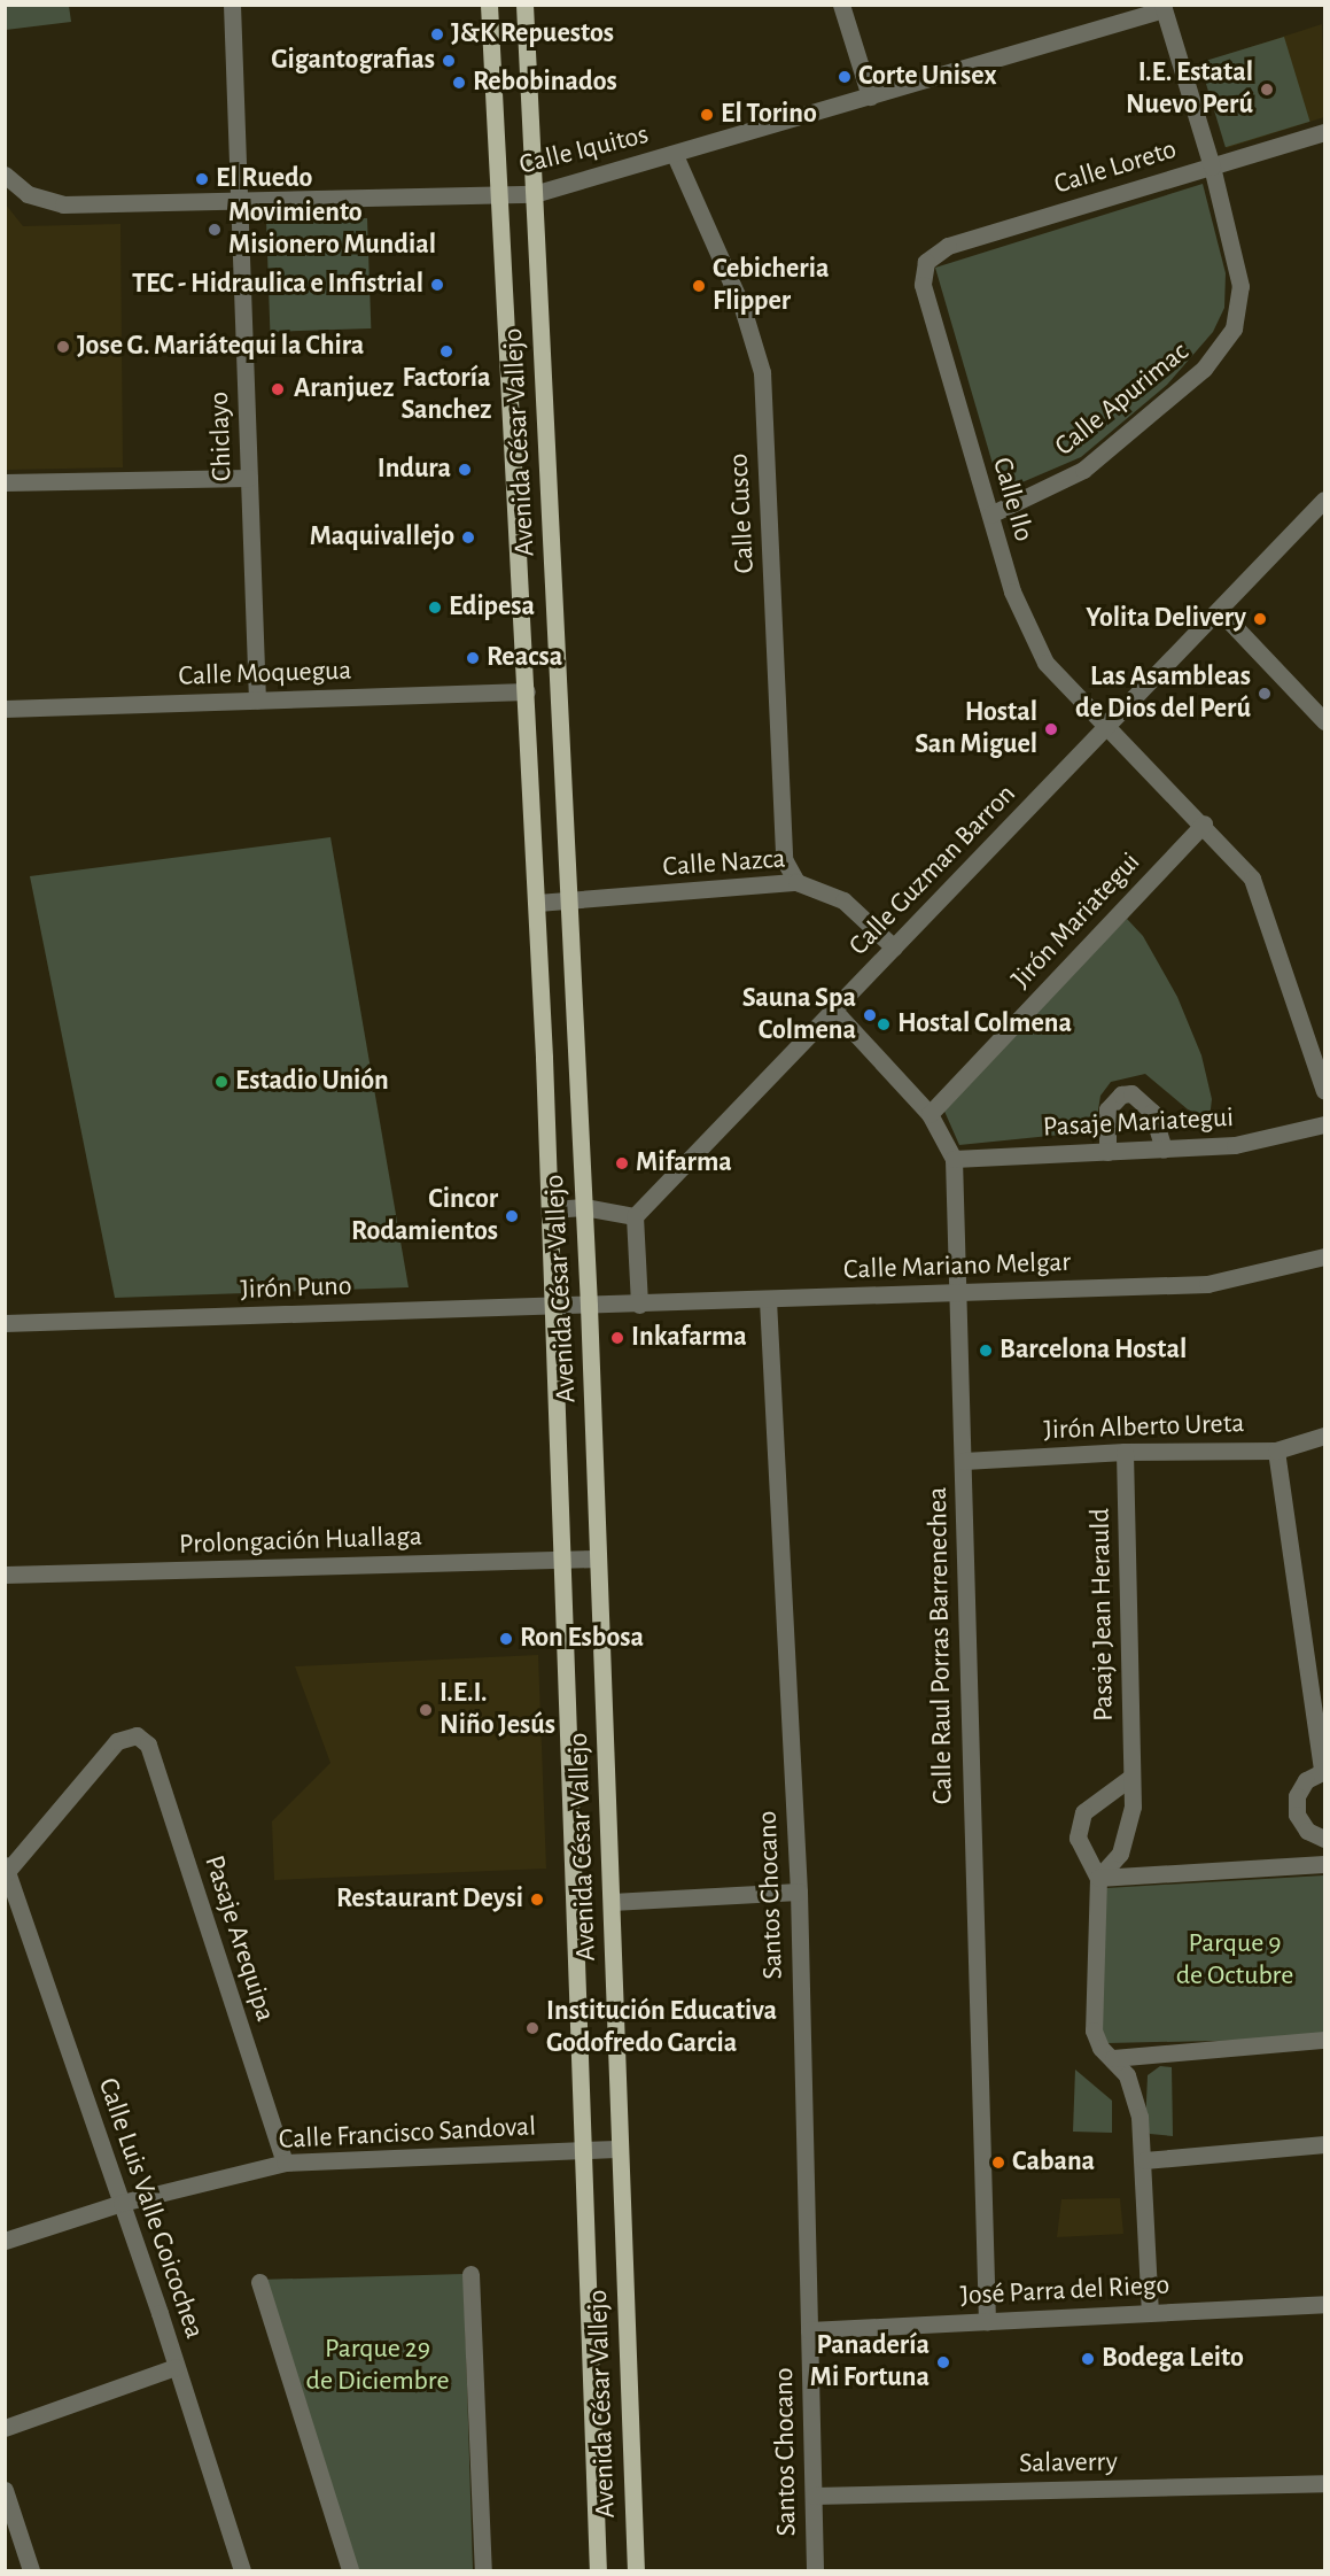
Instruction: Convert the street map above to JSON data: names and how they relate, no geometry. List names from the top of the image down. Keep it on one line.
{"streets":{"main road":["Avenida César Vallejo"],"street":["Calle Iquitos","Calle Loreto","Calle Apurimac","Chiclayo","Calle Ilo","Calle Cusco","Calle Moquegua","Calle Nazca","Calle Guzman Barron","Jirón Mariategui","Pasaje Mariategui","Calle Mariano Melgar","Jirón Puno","Jirón Alberto Ureta","Prolongación Huallaga","Pasaje Jean Herauld","Calle Raul Porras Barrenechea","Santos Chocano","Pasaje Arequipa","Calle Francisco Sandoval","Calle Luis Valle Goicochea","José Parra del Riego","Salaverry"]},"crossings":[["Calle Iquitos","Calle Apurimac"],["Calle Iquitos","Chiclayo"],["Calle Iquitos","Avenida César Vallejo"],["Calle Iquitos","Calle Cusco"],["Calle Loreto","Calle Apurimac"],["Calle Loreto","Calle Ilo"],["Calle Apurimac","Calle Ilo"],["Chiclayo","Calle Moquegua"],["Avenida César Vallejo","Calle Moquegua"],["Avenida César Vallejo","Calle Nazca"],["Avenida César Vallejo","Calle Mariano Melgar"],["Avenida César Vallejo","Jirón Puno"],["Avenida César Vallejo","Prolongación Huallaga"],["Avenida César Vallejo","Calle Francisco Sandoval"],["Calle Ilo","Calle Guzman Barron"],["Calle Ilo","Jirón Mariategui"],["Calle Cusco","Calle Nazca"],["Calle Nazca","Calle Guzman Barron"],["Calle Guzman Barron","Calle Raul Porras Barrenechea"],["Jirón Mariategui","Calle Raul Porras Barrenechea"],["Pasaje Mariategui","Calle Raul Porras Barrenechea"],["Calle Mariano Melgar","Jirón Puno"],["Calle Mariano Melgar","Calle Raul Porras Barrenechea"],["Calle Mariano Melgar","Santos Chocano"],["Jirón Alberto Ureta","Pasaje Jean Herauld"],["Jirón Alberto Ureta","Calle Raul Porras Barrenechea"],["Calle Raul Porras Barrenechea","José Parra del Riego"],["Santos Chocano","José Parra del Riego"],["Santos Chocano","Salaverry"],["Pasaje Arequipa","Calle Francisco Sandoval"],["Pasaje Arequipa","Calle Luis Valle Goicochea"],["Calle Francisco Sandoval","Calle Luis Valle Goicochea"]],"parks":["Parque 9 de Octubre","Parque 29 de Diciembre"],"places":["J&K Repuestos","Gigantografias","Corte Unisex","Rebobinados","I.E. Estatal Nuevo Perú","El Torino","El Ruedo","Movimiento Misionero Mundial","TEC - Hidraulica e Infistrial","Cebicheria Flipper","Jose G. Mariátequi la Chira","Factoría Sanchez","Aranjuez","Indura","Maquivallejo","Edipesa","Yolita Delivery","Reacsa","Las Asambleas de Dios del Perú","Hostal San Miguel","Sauna Spa Colmena","Hostal Colmena","Estadio Unión","Mifarma","Cincor Rodamientos","Inkafarma","Barcelona Hostal","Ron Esbosa","I.E.I. Niño Jesús","Restaurant Deysi","Institución Educativa Godofredo Garcia","Cabana","Bodega Leito","Panadería Mi Fortuna"]}
